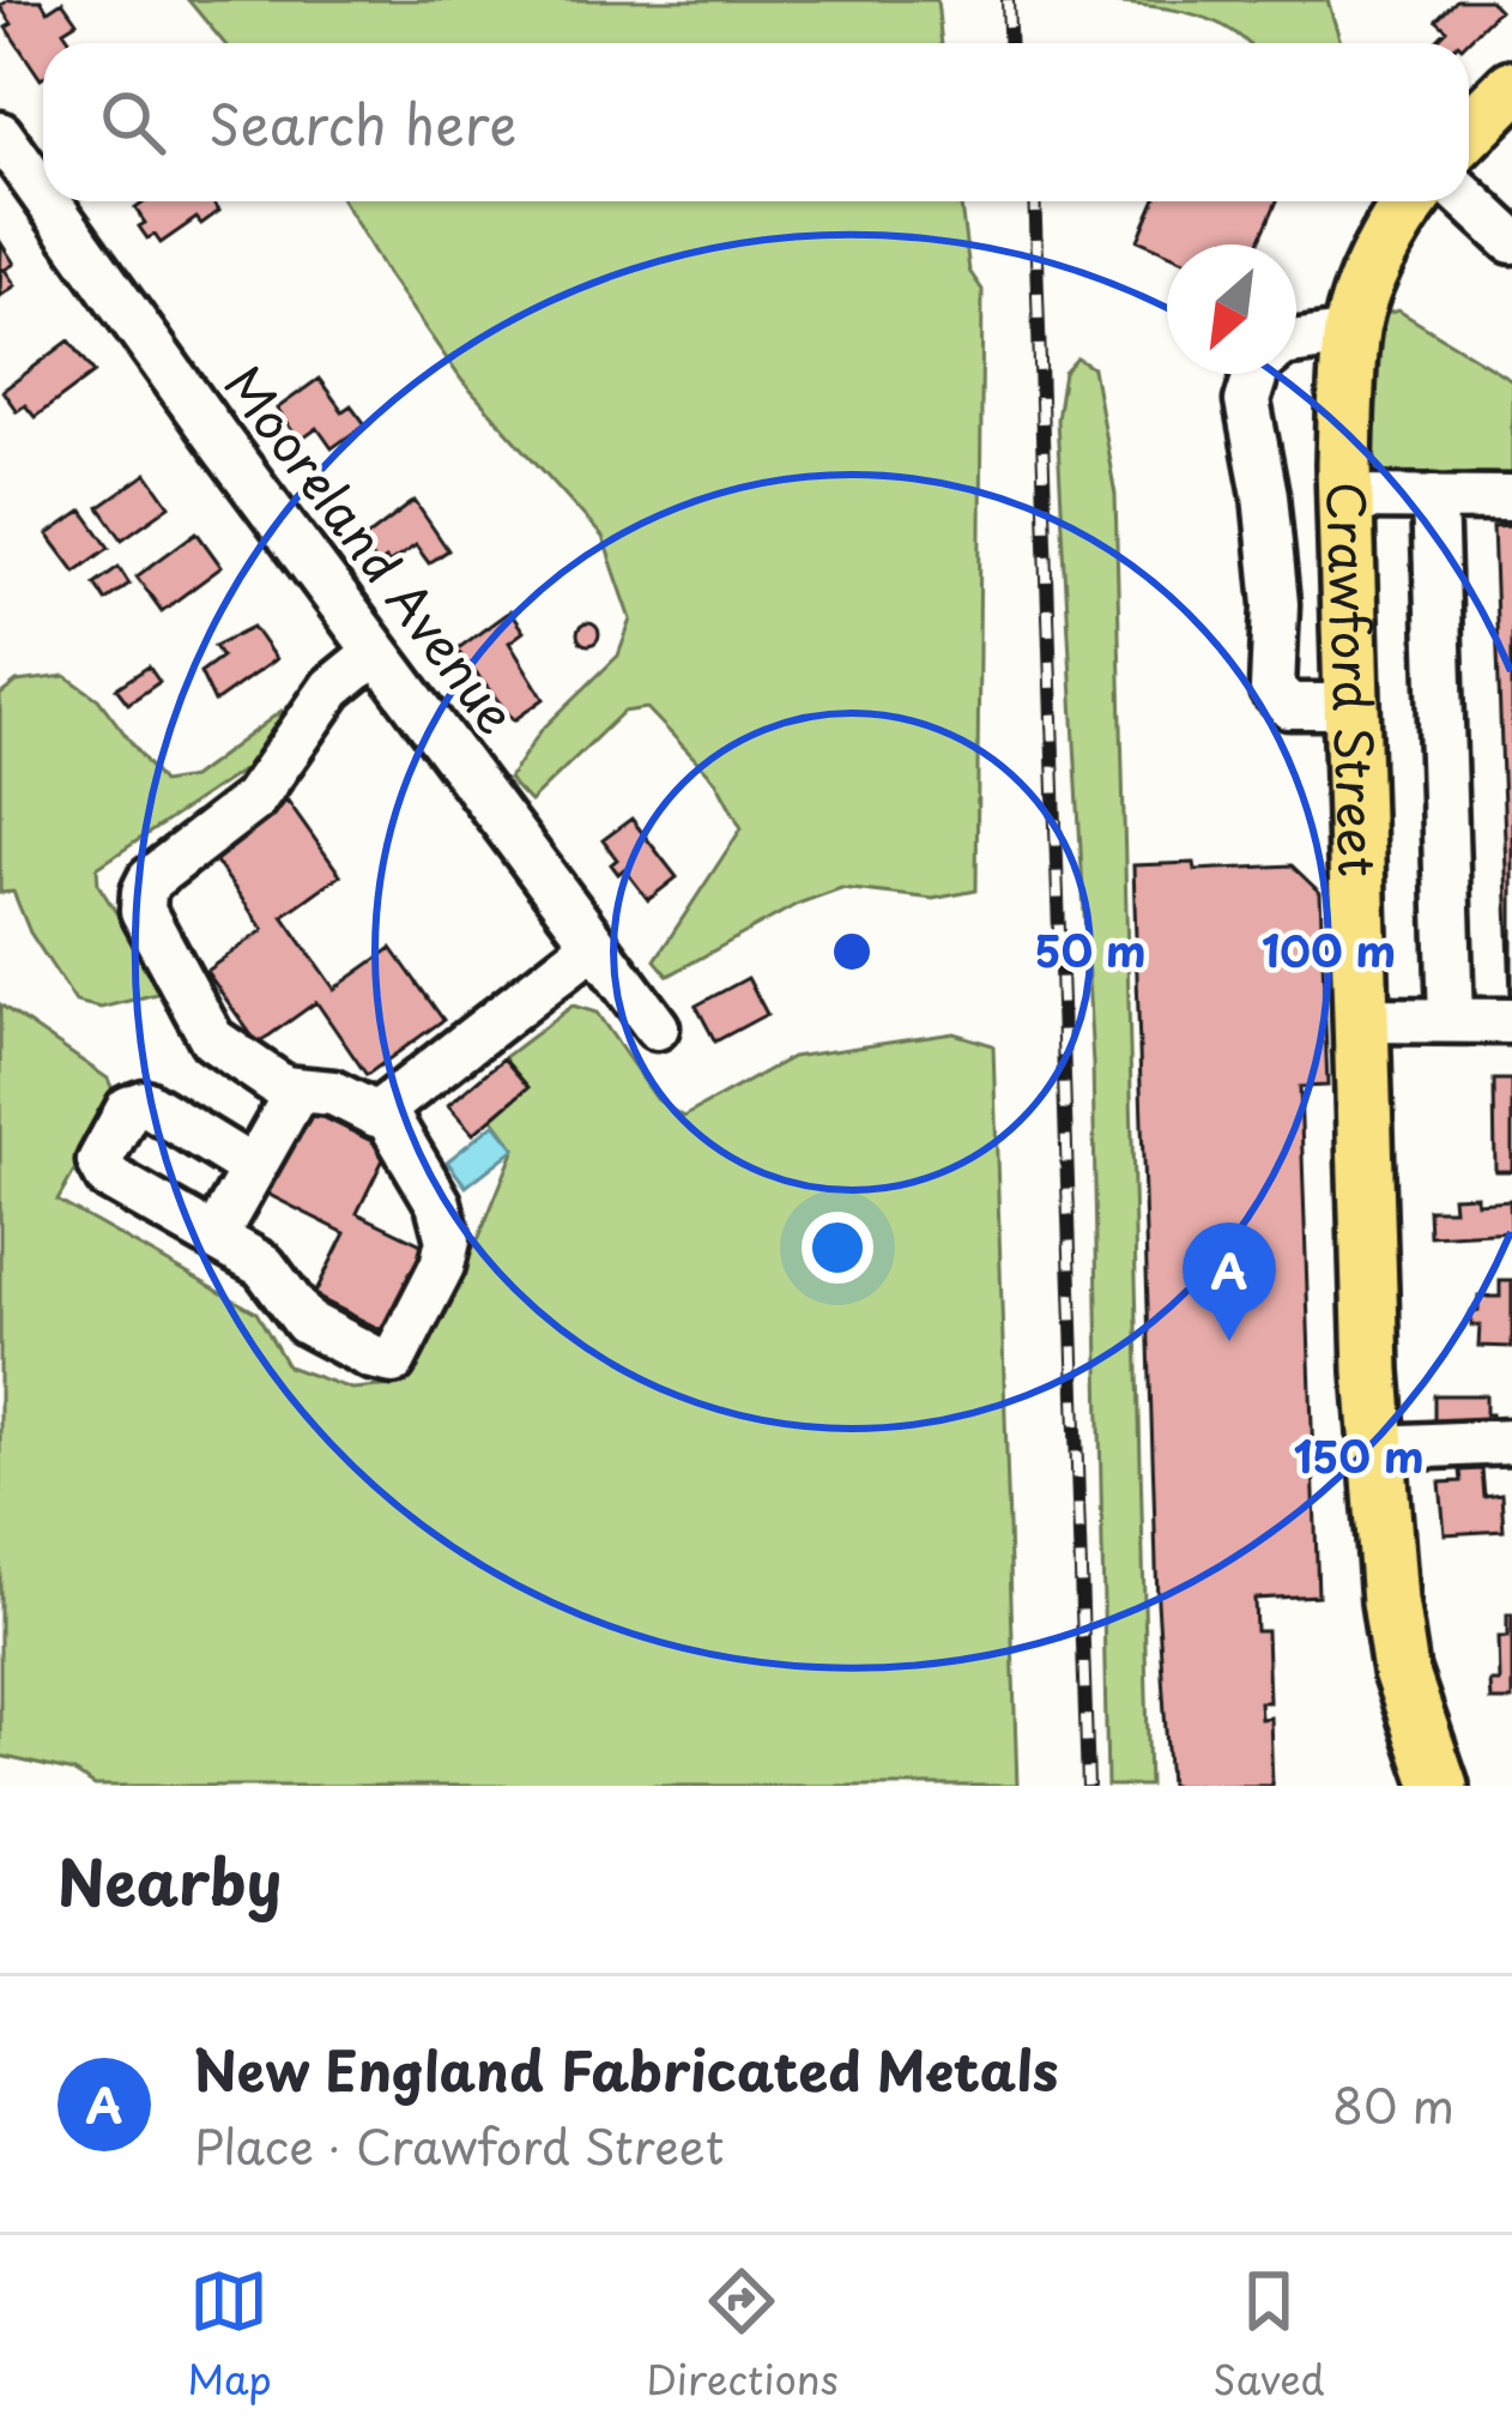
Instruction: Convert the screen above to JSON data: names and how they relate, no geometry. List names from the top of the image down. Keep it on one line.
{"streets":{"main road":["Crawford Street"],"street":["Mooreland Avenue"]},"north":"bottom left","page":{"search":"Search here","pins":"A","heading":"Nearby","list":[{"mark":"A","name":"New England Fabricated Metals","note":"Place · Crawford Street","value":"80 m"}],"nav":["Map","Directions","Saved"]},"rings":["50 m","100 m","150 m"]}
